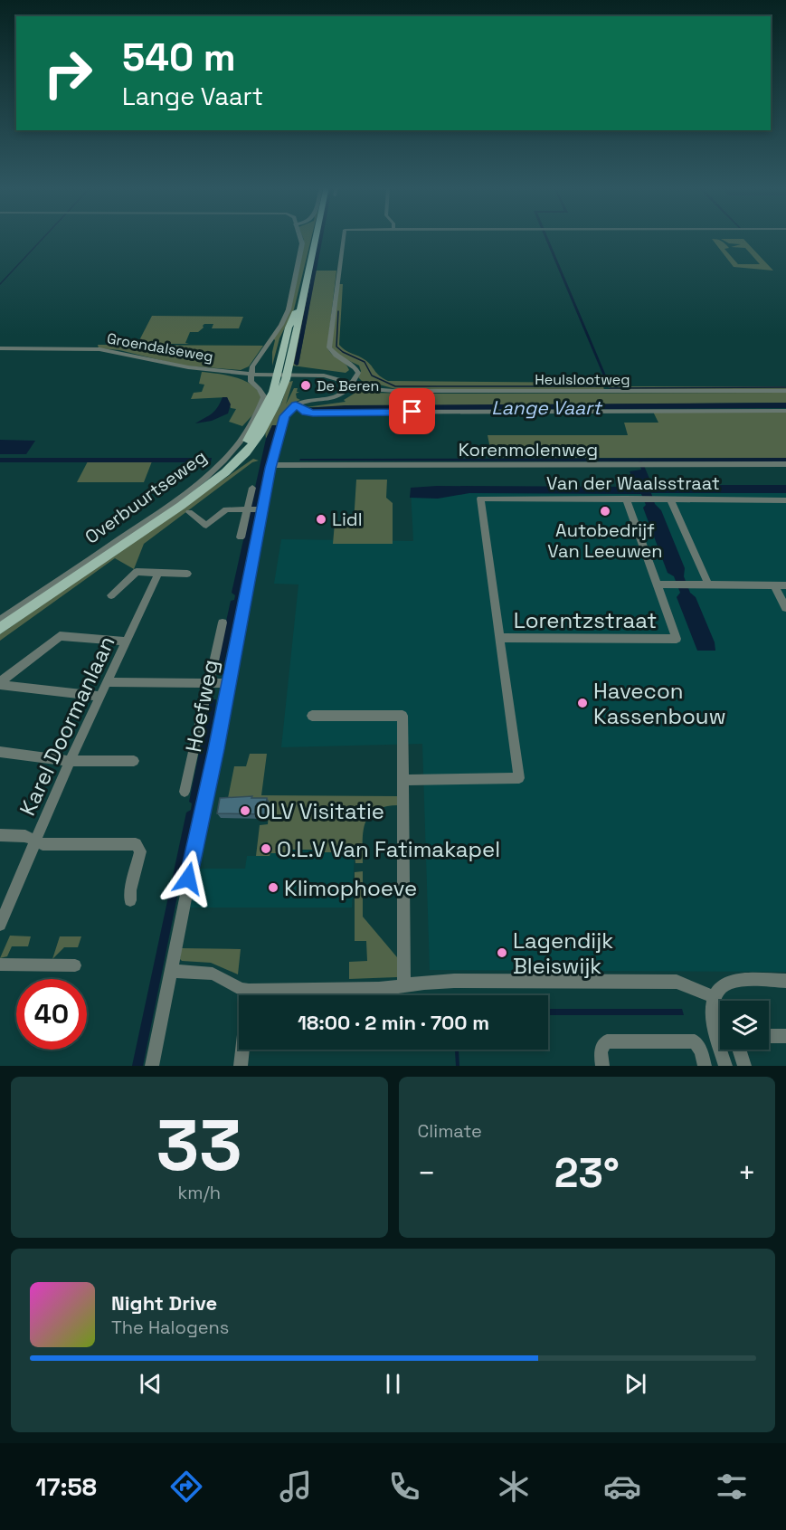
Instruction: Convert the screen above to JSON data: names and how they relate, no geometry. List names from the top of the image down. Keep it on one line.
{"streets":{"main road":["Overbuurtseweg"],"street":["Groendalseweg","Heulslootweg","Korenmolenweg","Van der Waalsstraat","Lorentzstraat","Hoefweg","Karel Doormanlaan"]},"crossings":[["Groendalseweg","Heulslootweg"],["Groendalseweg","Overbuurtseweg"],["Heulslootweg","Overbuurtseweg"],["Korenmolenweg","Hoefweg"],["Van der Waalsstraat","Lorentzstraat"]],"water":["Lange Vaart"],"places":["De Beren","Autobedrijf Van Leeuwen","Lidl","Havecon Kassenbouw","OLV Visitatie","O.L.V Van Fatimakapel","Klimophoeve","Lagendijk Bleiswijk"],"page":{"turn":["540 m","Lange Vaart"],"limit":"40","trip":"18:00 · 2 min · 700 m","tile":[["33","km/h"],"Climate"],"heat":["−","23°","+"],"song":["Night Drive","The Halogens"],"tabs":"17:58"}}
